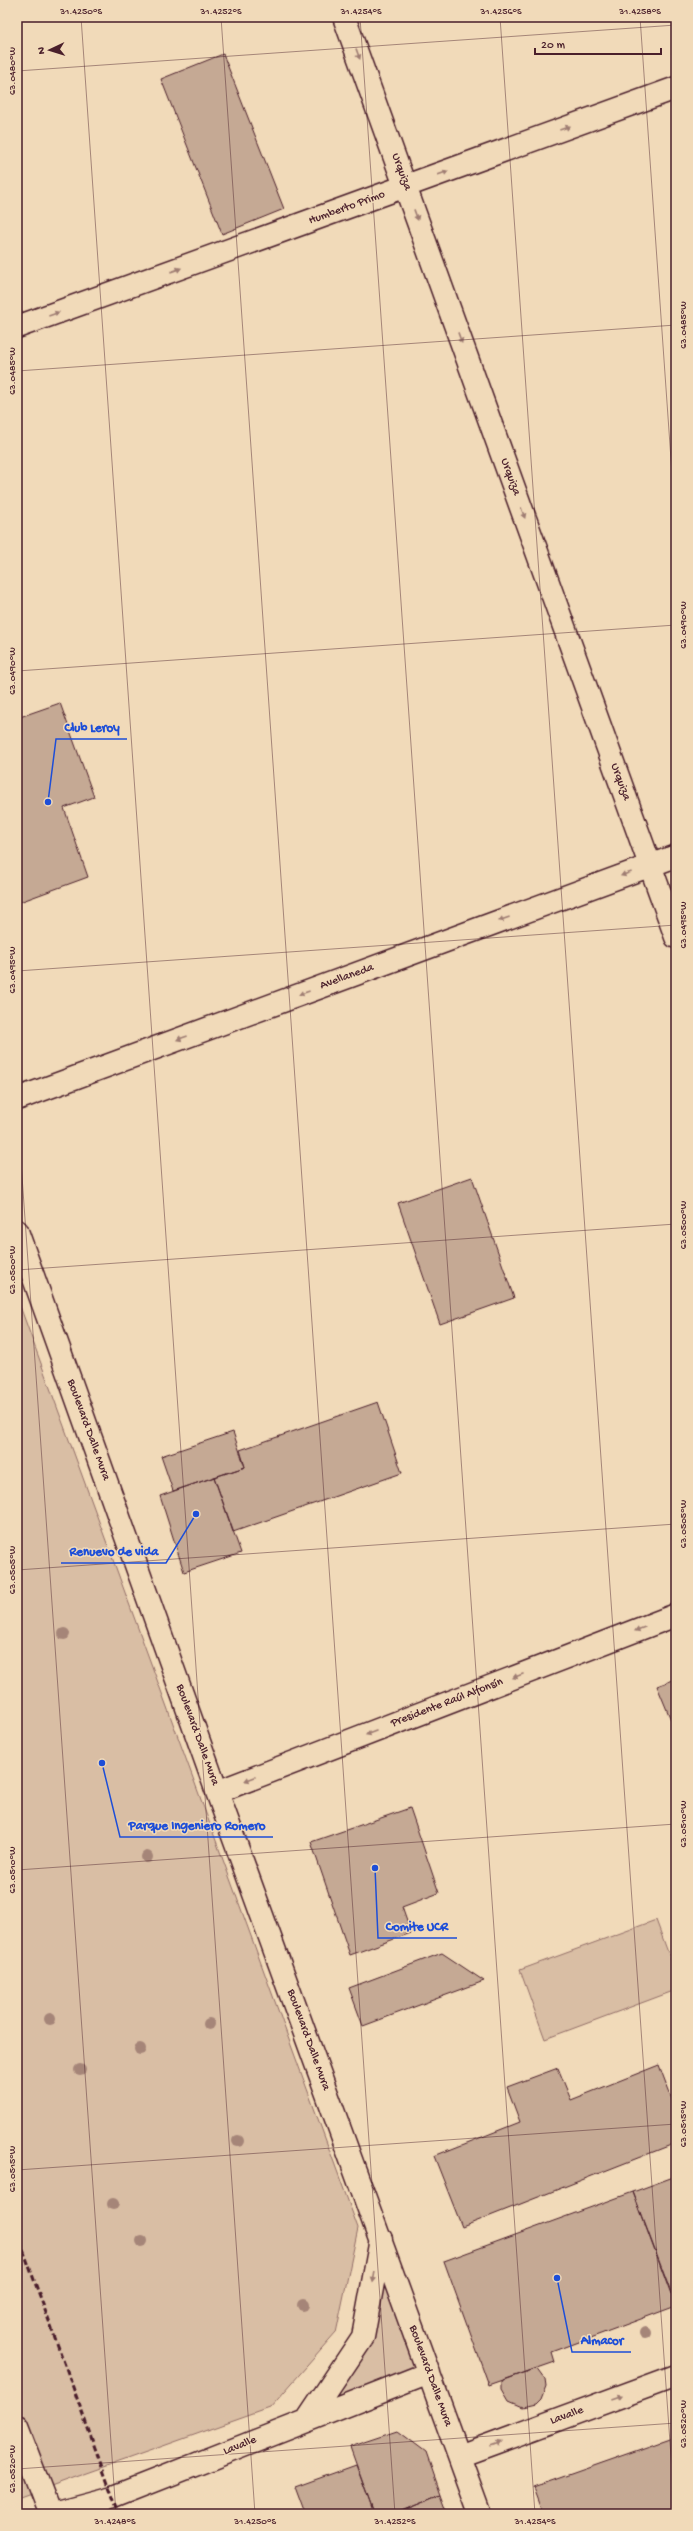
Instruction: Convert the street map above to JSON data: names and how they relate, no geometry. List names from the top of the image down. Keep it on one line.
{"streets":{"street":["Urquiza","Humberto Primo","Avellaneda","Boulevard Dalle Mura","Presidente Raúl Alfonsín","Lavalle"]},"crossings":[["Urquiza","Humberto Primo"],["Urquiza","Avellaneda"],["Boulevard Dalle Mura","Presidente Raúl Alfonsín"],["Boulevard Dalle Mura","Lavalle"]],"one_way":["Urquiza","Humberto Primo","Avellaneda","Presidente Raúl Alfonsín","Lavalle"],"places":["Club Leroy","Renuevo de vida","Parque Ingeniero Romero","Comite UCR","Almacor"],"scale_bar":"20 m","north":"left","coordinates":["31.4250°S","31.4252°S","31.4254°S","31.4256°S","31.4258°S","63.0480°W","63.0485°W","63.0490°W","63.0495°W","63.0500°W","63.0505°W","63.0510°W","63.0515°W","63.0520°W","31.4248°S"]}
